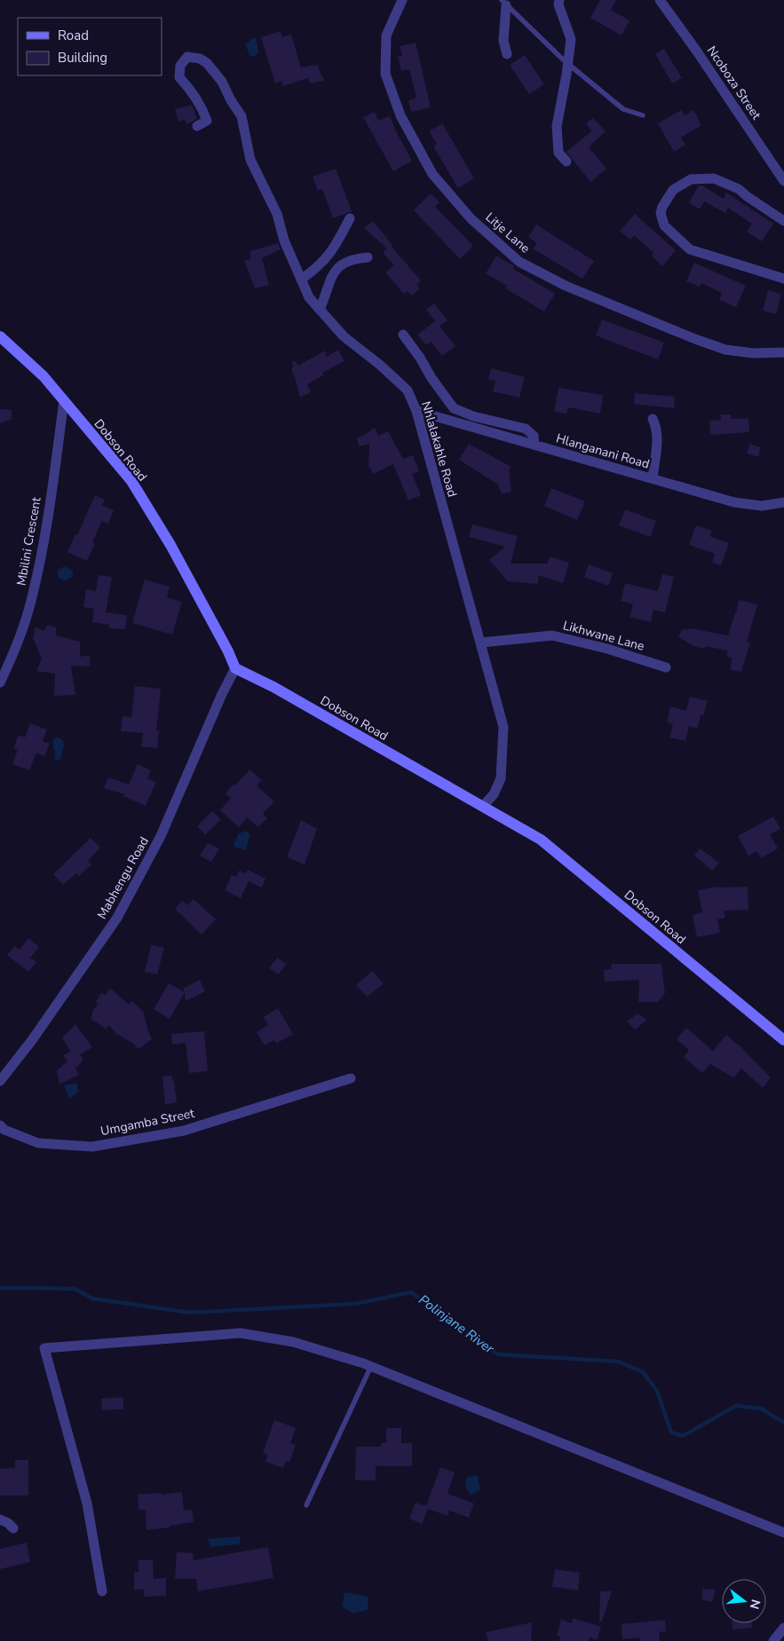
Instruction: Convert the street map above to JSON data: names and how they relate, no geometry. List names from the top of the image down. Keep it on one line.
{"streets":{"street":["Ncoboza Street","Litje Lane","Nhlalakahle Road","Dobson Road","Hlanganani Road","Mbilini Crescent","Likhwane Lane","Mabhengu Road","Umgamba Street"]},"crossings":[["Nhlalakahle Road","Dobson Road"],["Nhlalakahle Road","Hlanganani Road"],["Nhlalakahle Road","Likhwane Lane"],["Dobson Road","Mbilini Crescent"],["Dobson Road","Mabhengu Road"]],"water":["Polinjane River"],"legend":["Road","Building"],"north":"right"}
